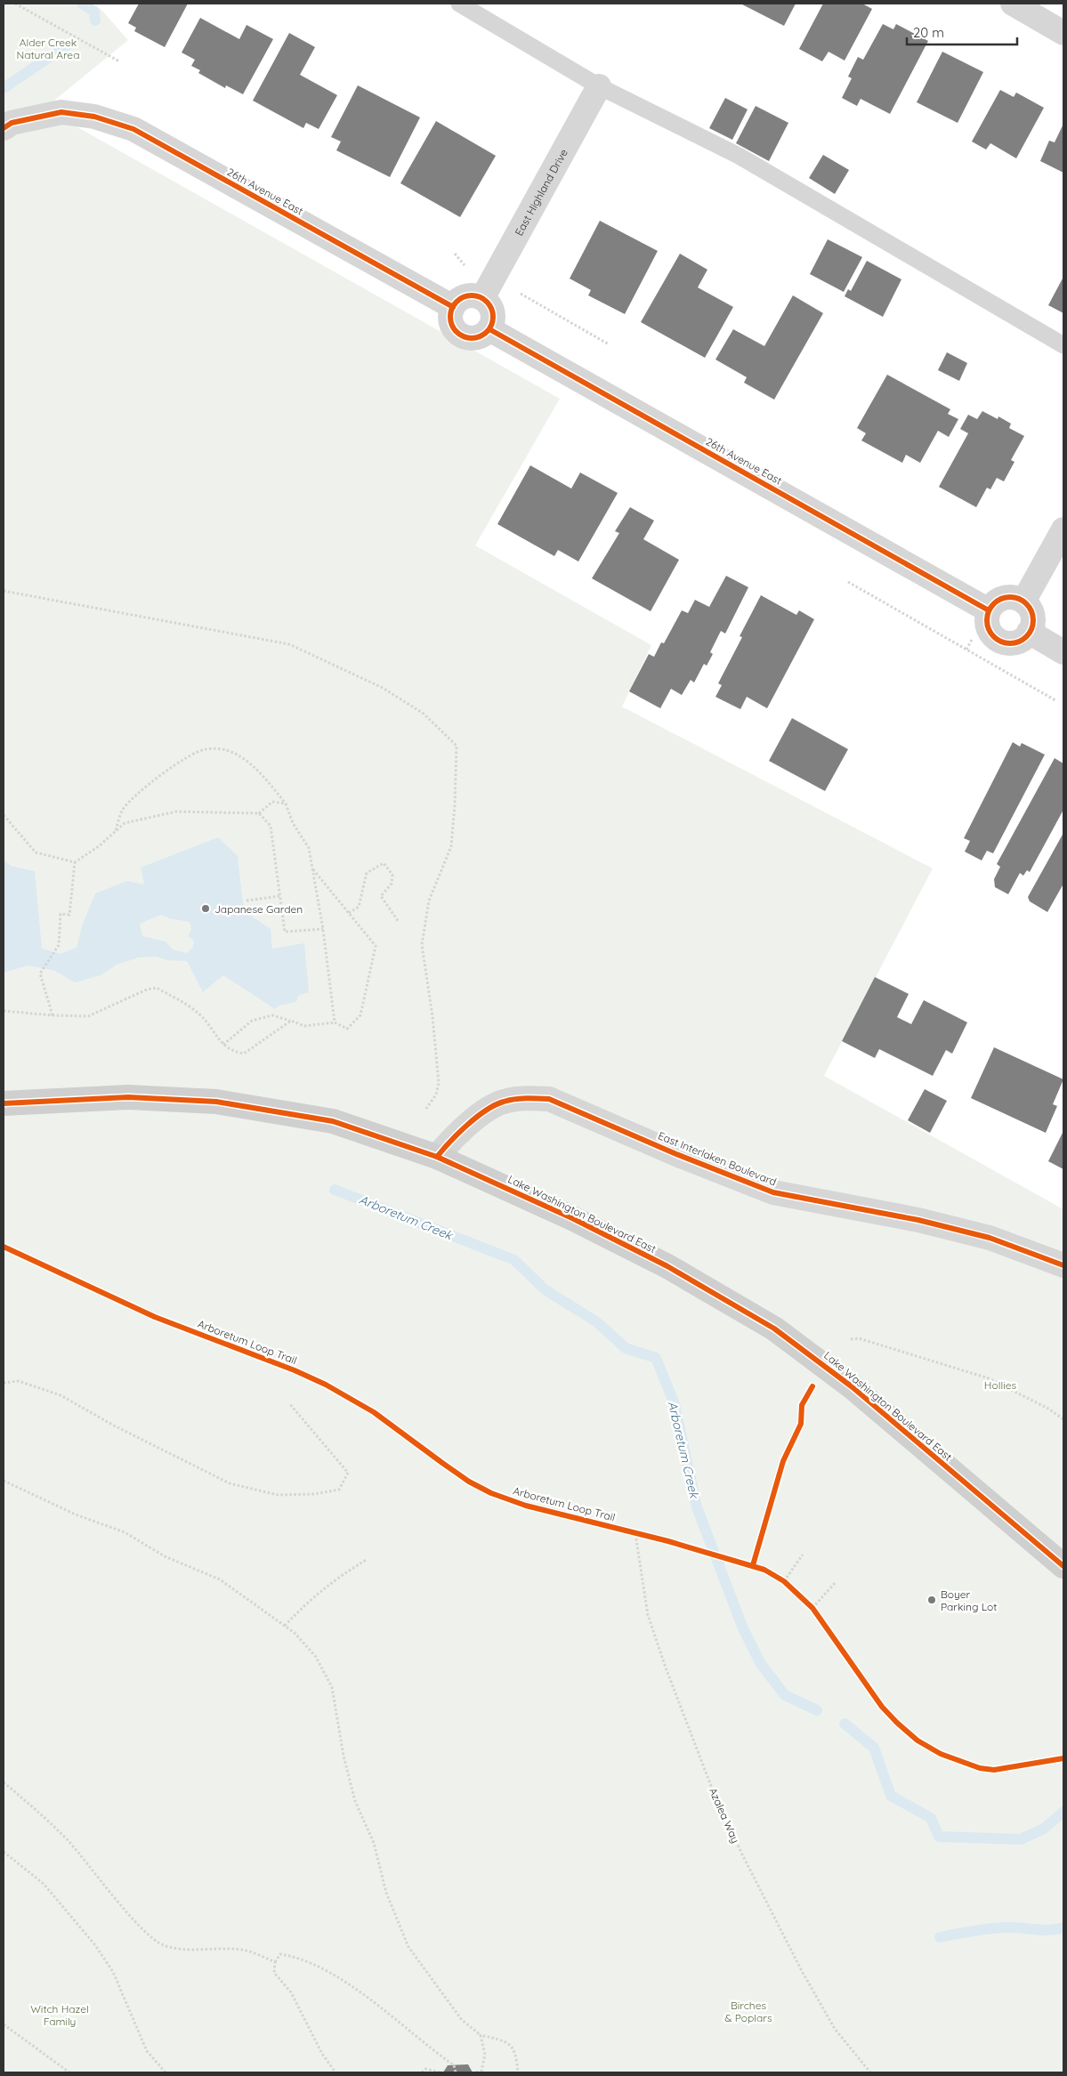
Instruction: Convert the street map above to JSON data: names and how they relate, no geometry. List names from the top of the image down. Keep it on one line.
{"streets":{"main road":["Lake Washington Boulevard East"],"street":["26th Avenue East","East Highland Drive","East Interlaken Boulevard"],"path":["Azalea Way"],"cycle path":["Arboretum Loop Trail"]},"crossings":[["26th Avenue East","East Highland Drive"],["East Interlaken Boulevard","Lake Washington Boulevard East"],["Arboretum Loop Trail","Azalea Way"]],"water":["Arboretum Creek"],"parks":["Alder Creek Natural Area","Hollies","Birches & Poplars","Witch Hazel Family"],"places":["Japanese Garden","Boyer Parking Lot"],"scale_bar":"20 m"}
